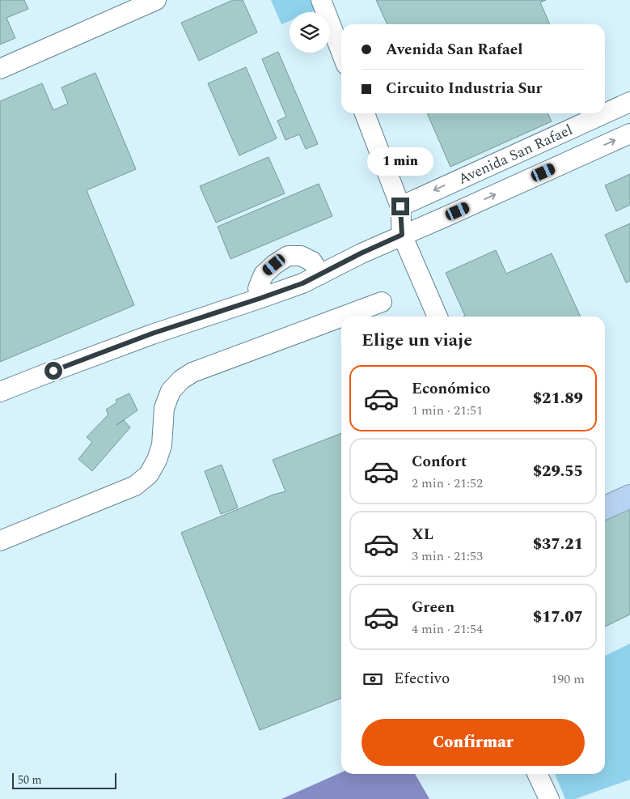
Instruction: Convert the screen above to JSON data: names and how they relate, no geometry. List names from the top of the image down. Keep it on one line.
{"streets":{"street":["Avenida San Rafael"]},"scale_bar":"50 m","page":{"banner":["Avenida San Rafael","Circuito Industria Sur"],"bubble":"1 min","heading":"Elige un viaje","list":[{"name":"Económico","note":"1 min · 21:51","value":"$21.89"},{"name":"Confort","note":"2 min · 21:52","value":"$29.55"},{"name":"XL","note":"3 min · 21:53","value":"$37.21"},{"name":"Green","note":"4 min · 21:54","value":"$17.07"}],"pay":["Efectivo","190 m"],"buttons":"Confirmar","scale":"50 m"}}
